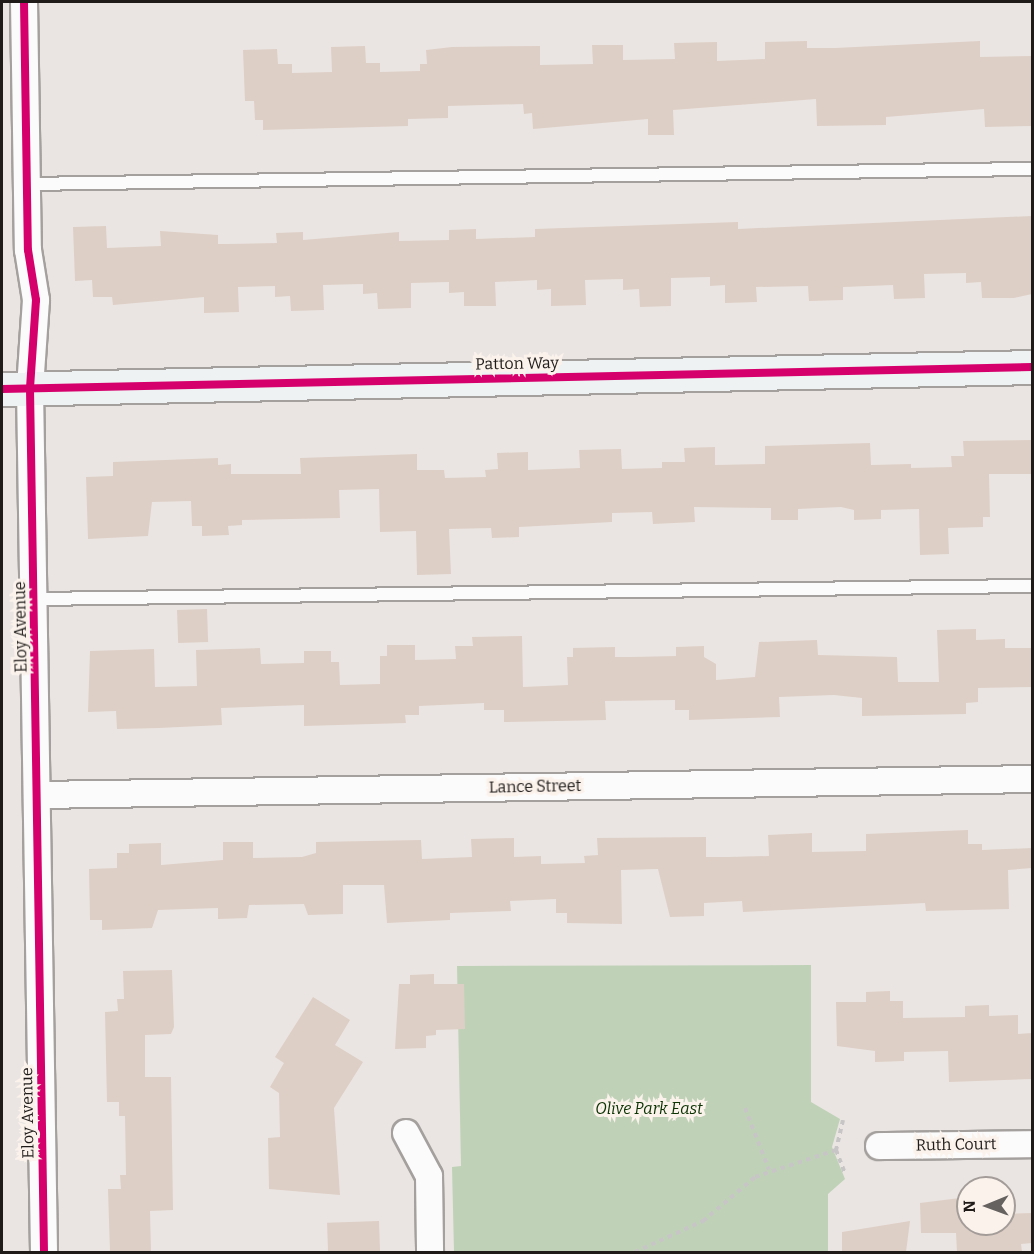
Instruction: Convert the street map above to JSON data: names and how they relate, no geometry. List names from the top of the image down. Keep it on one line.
{"streets":{"street":["Patton Way","Eloy Avenue","Lance Street","Ruth Court"]},"crossings":[["Patton Way","Eloy Avenue"],["Eloy Avenue","Lance Street"]],"parks":["Olive Park East"],"north":"left"}
